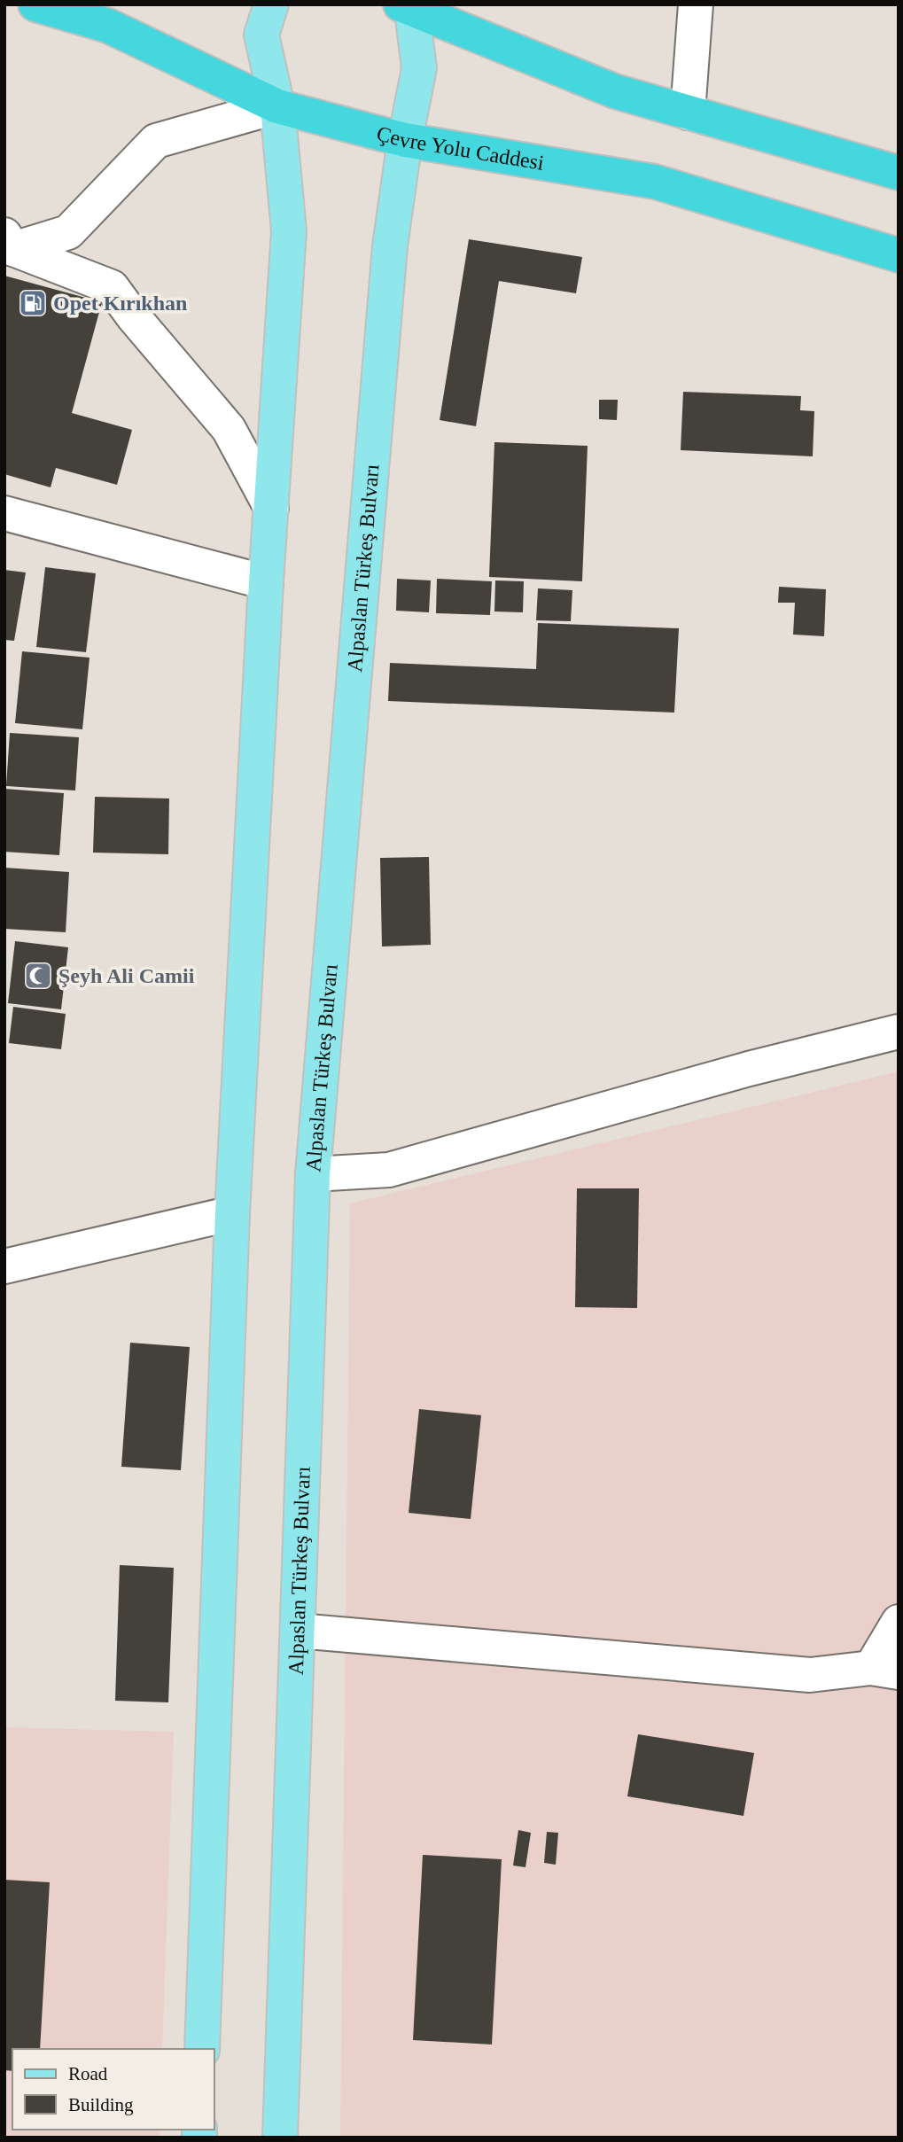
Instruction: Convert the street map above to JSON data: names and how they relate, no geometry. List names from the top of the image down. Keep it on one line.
{"streets":{"highway":["Çevre Yolu Caddesi"],"main road":["Alpaslan Türkeş Bulvarı"]},"crossings":[["Çevre Yolu Caddesi","Alpaslan Türkeş Bulvarı"]],"places":{"fuel station":["Opet Kırıkhan"],"mosque":["Şeyh Ali Camii"]},"legend":["Road","Building"]}
